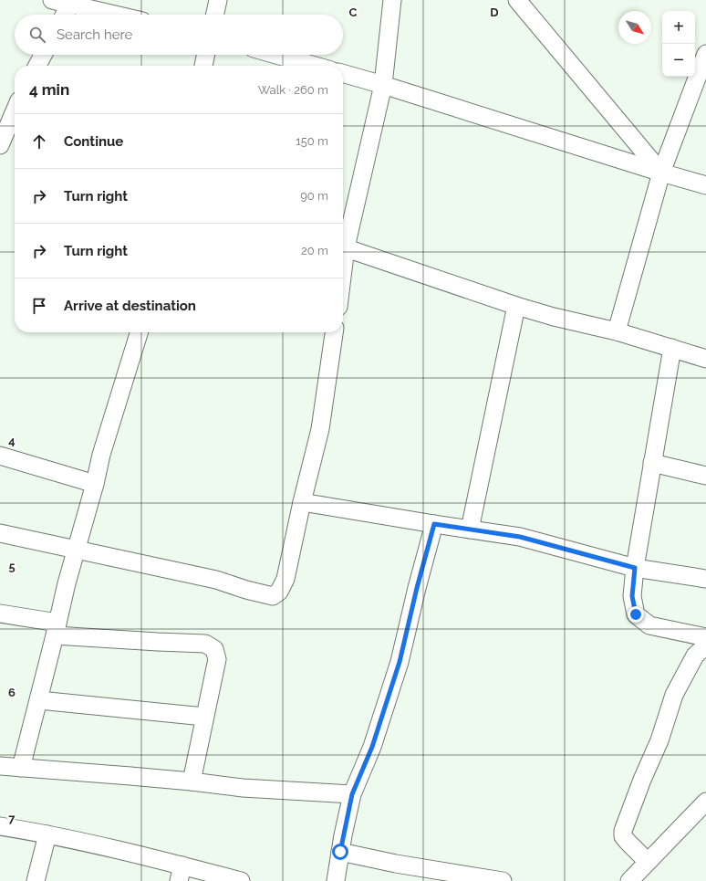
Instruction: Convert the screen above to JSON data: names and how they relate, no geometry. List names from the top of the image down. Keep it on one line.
{"north":"bottom right","page":{"map_buttons":["+","−"],"search":"Search here","heading":["4 min","Walk · 260 m"],"list":[["Continue","150 m"],["Turn right","90 m"],["Turn right","20 m"],"Arrive at destination"]},"grid":{"columns":["C","D"],"rows":["4","5","6","7"]}}
